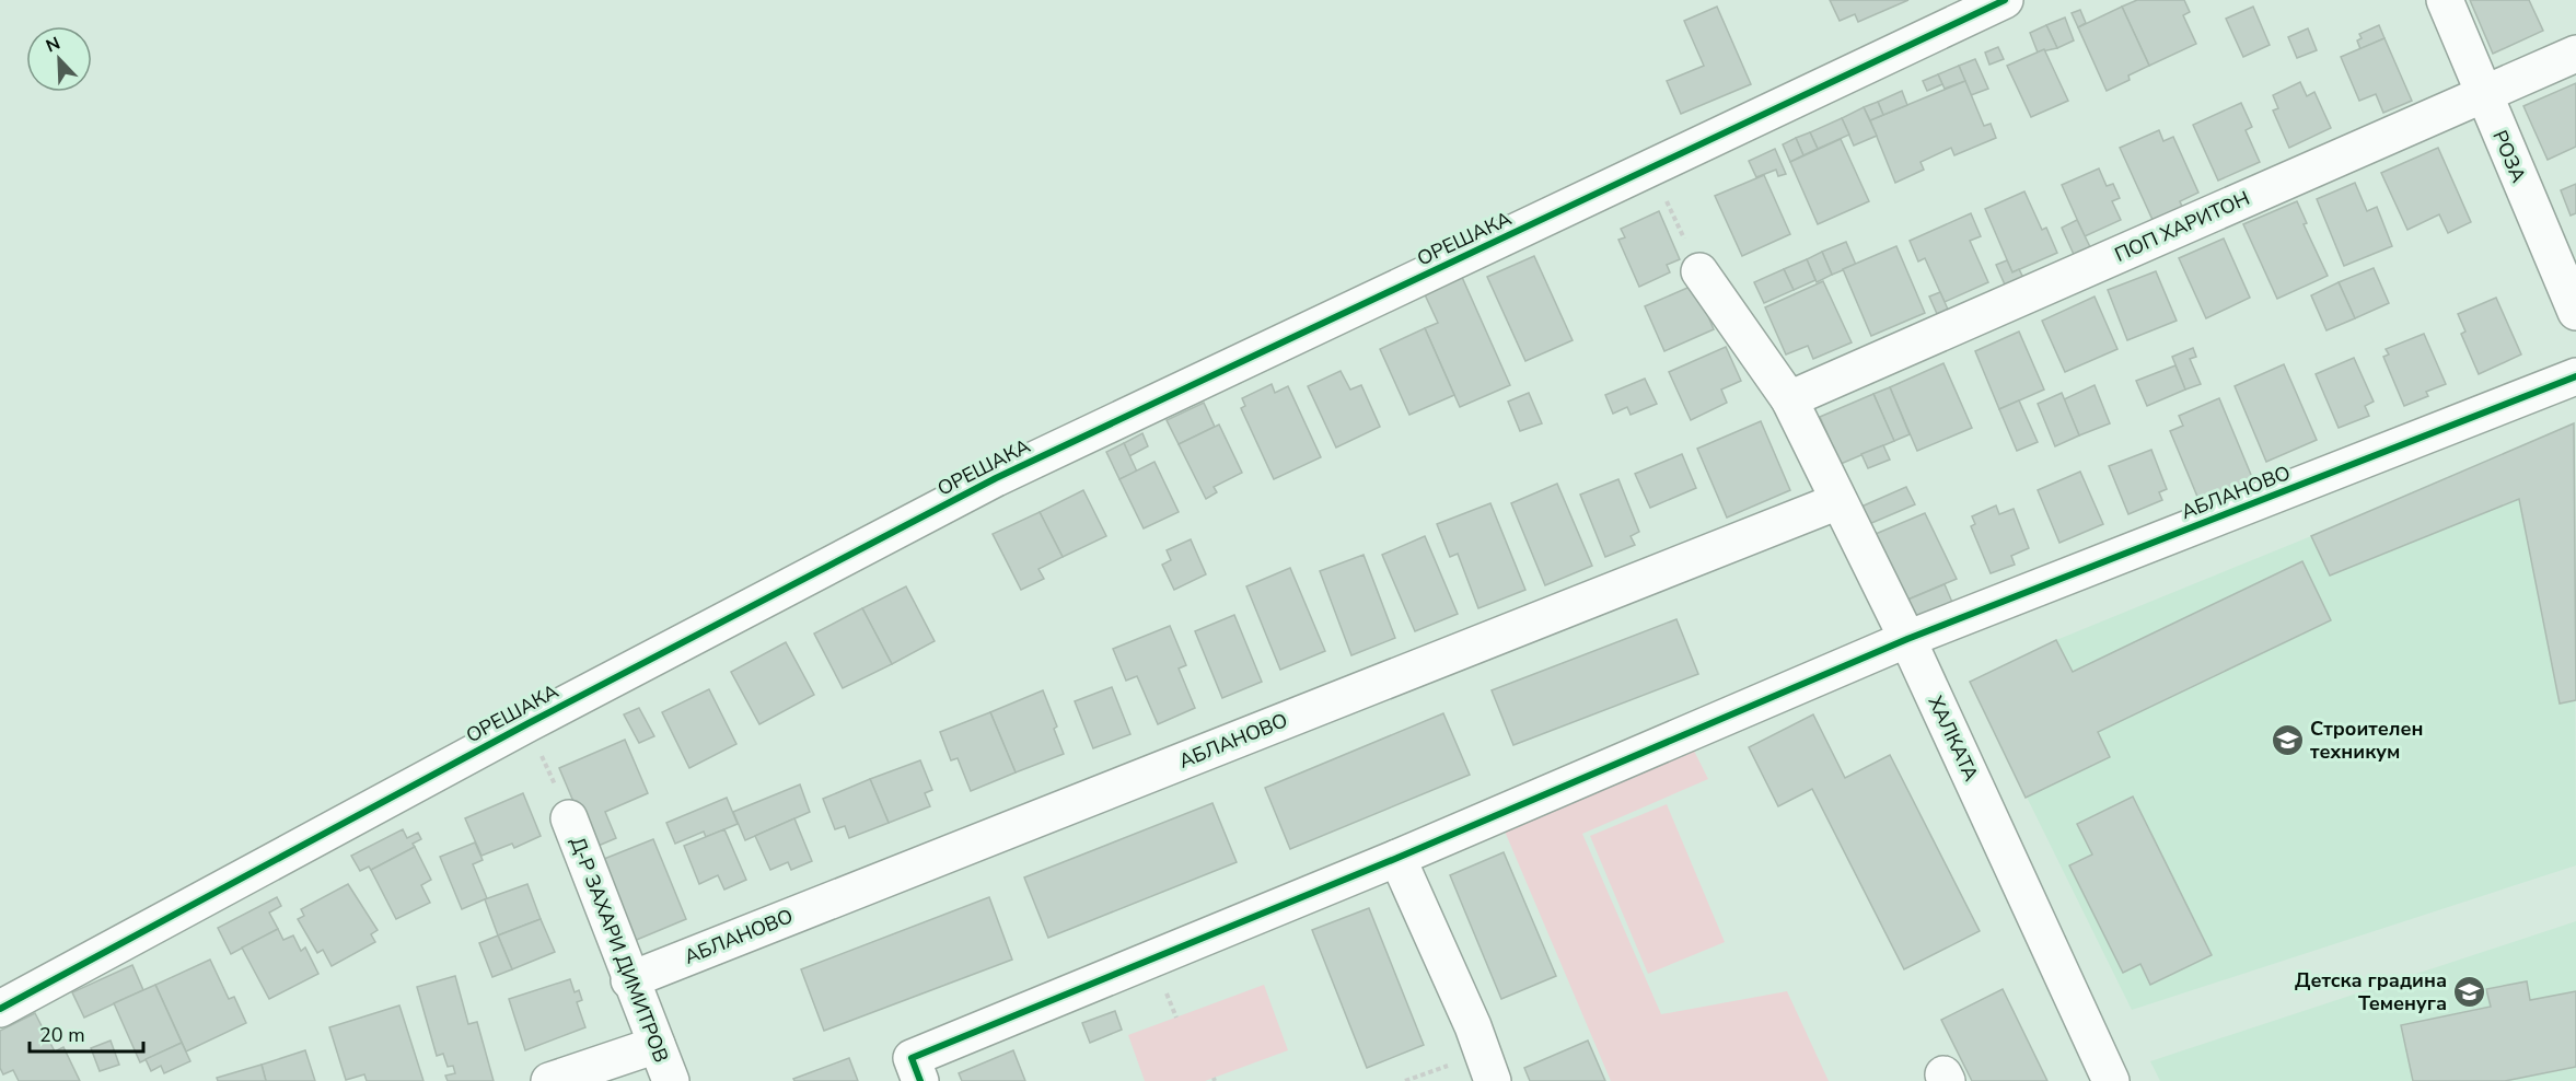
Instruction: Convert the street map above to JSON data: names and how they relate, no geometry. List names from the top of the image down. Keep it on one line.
{"streets":{"street":["РОЗА","ПОП ХАРИТОН","ОРЕШАКА","АБЛАНОВО","ХАЛКАТА","Д-Р ЗАХАРИ ДИМИТРОВ"]},"crossings":[["РОЗА","ПОП ХАРИТОН"],["ПОП ХАРИТОН","ХАЛКАТА"],["АБЛАНОВО","ХАЛКАТА"],["АБЛАНОВО","Д-Р ЗАХАРИ ДИМИТРОВ"]],"places":{"school or university":["Строителен техникум","Детска градина Теменуга"]},"scale_bar":"20 m","north":"top left"}
